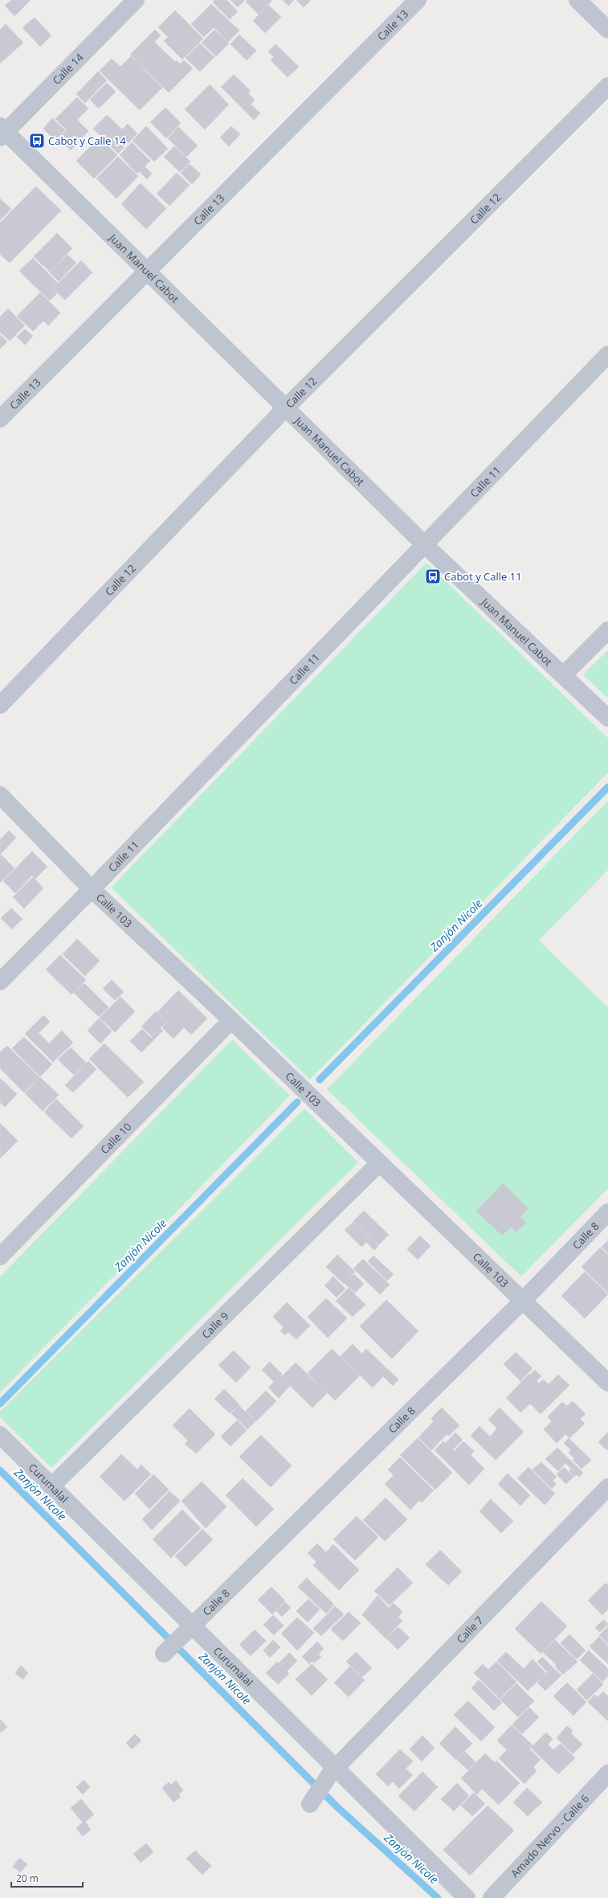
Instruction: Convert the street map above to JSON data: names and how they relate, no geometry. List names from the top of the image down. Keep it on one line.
{"streets":{"street":["Calle 13","Calle 14","Calle 12","Juan Manuel Cabot","Calle 11","Calle 103","Calle 10","Calle 8","Calle 9","Curumalal","Calle 7","Amado Nervo - Calle 6"]},"crossings":[["Calle 13","Juan Manuel Cabot"],["Calle 14","Juan Manuel Cabot"],["Calle 12","Juan Manuel Cabot"],["Juan Manuel Cabot","Calle 11"],["Calle 11","Calle 103"],["Calle 103","Calle 10"],["Calle 103","Calle 8"],["Calle 103","Calle 9"],["Calle 8","Curumalal"],["Calle 9","Curumalal"],["Curumalal","Calle 7"]],"water":["Zanjón Nicole"],"places":{"bus stop":["Cabot y Calle 14","Cabot y Calle 11"]},"scale_bar":"20 m"}
